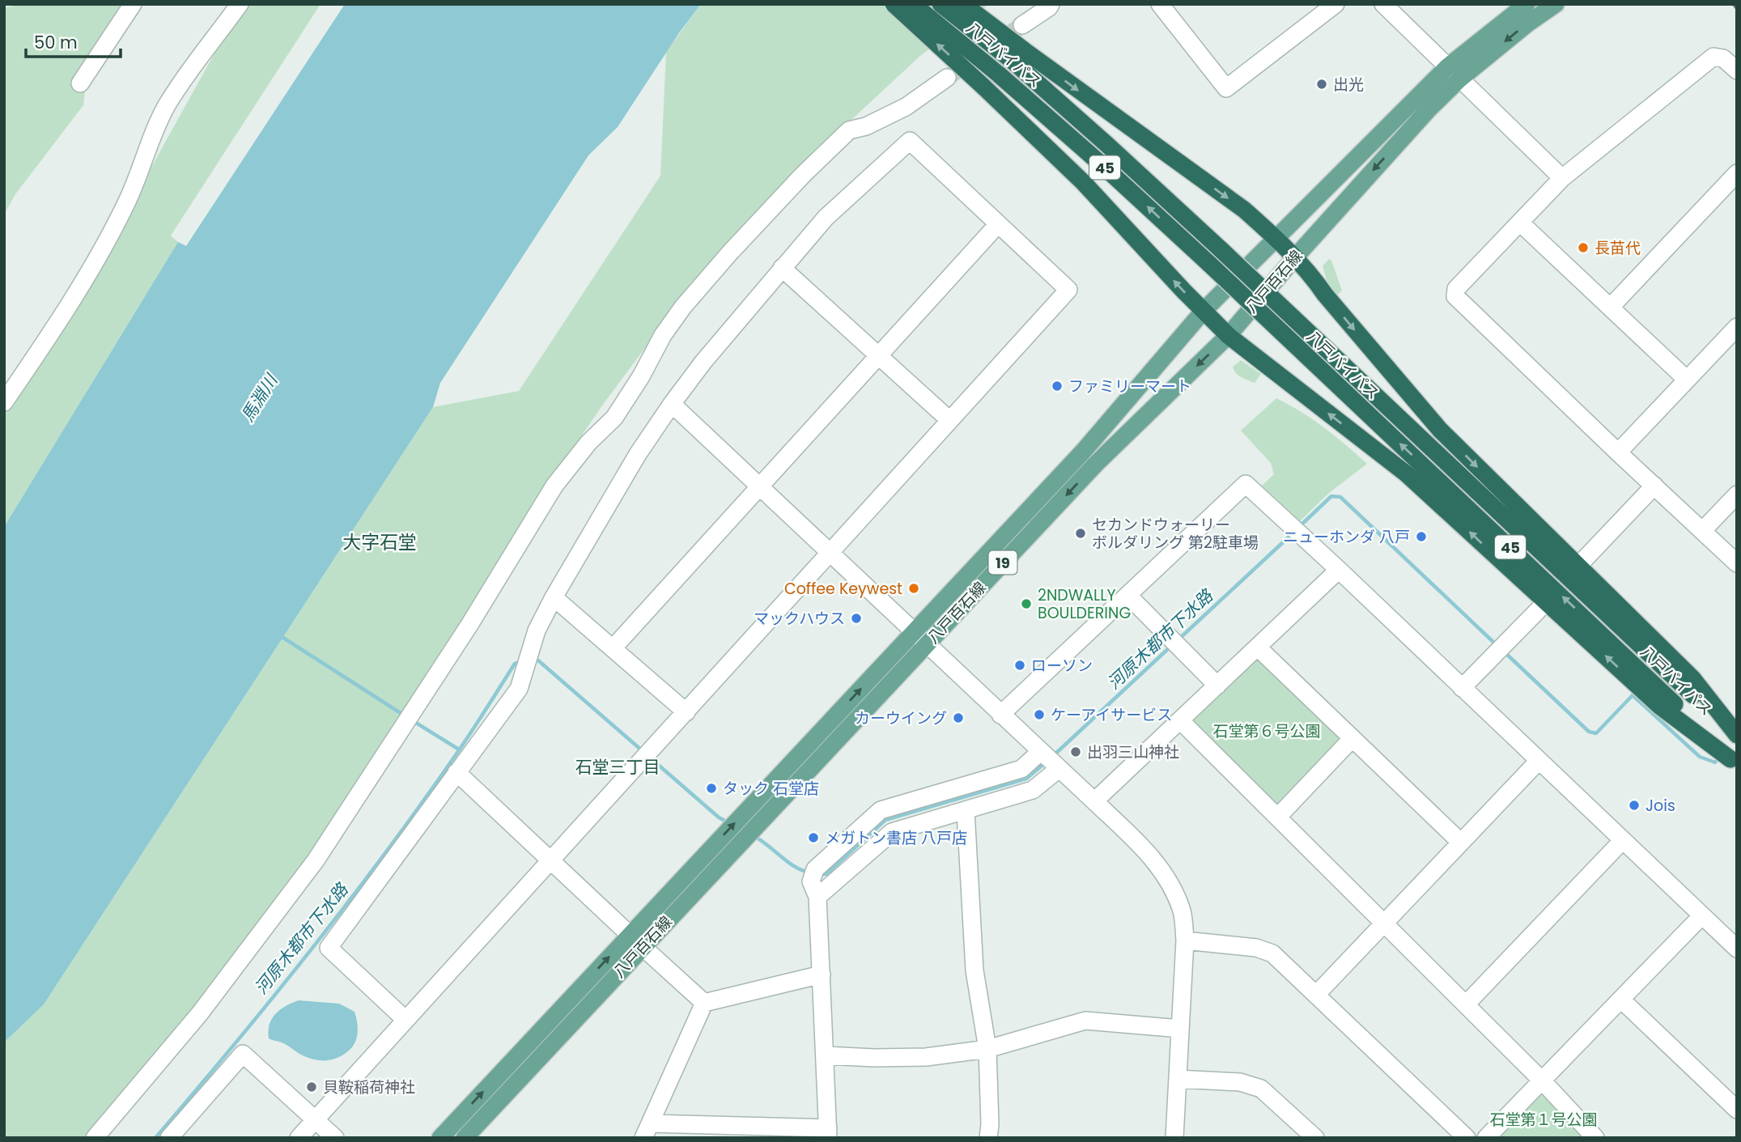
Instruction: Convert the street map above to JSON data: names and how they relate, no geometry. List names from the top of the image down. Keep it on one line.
{"streets":{"highway":["八戸バイパス","45"],"main road":["八戸百石線","19"]},"districts":["大字石堂","石堂三丁目"],"water":["馬淵川","河原木都市下水路"],"parks":["石堂第６号公園","石堂第１号公園"],"places":["出光","長苗代","ファミリーマート","セカンドウォーリー ボルダリング 第2駐車場","ニューホンダ 八戸","Coffee Keywest","2NDWALLY BOULDERING","マックハウス","ローソン","ケーアイサービス","カーウイング","出羽三山神社","タック 石堂店","Jois","メガトン書店 八戸店","貝鞍稲荷神社"],"scale_bar":"50 m"}
